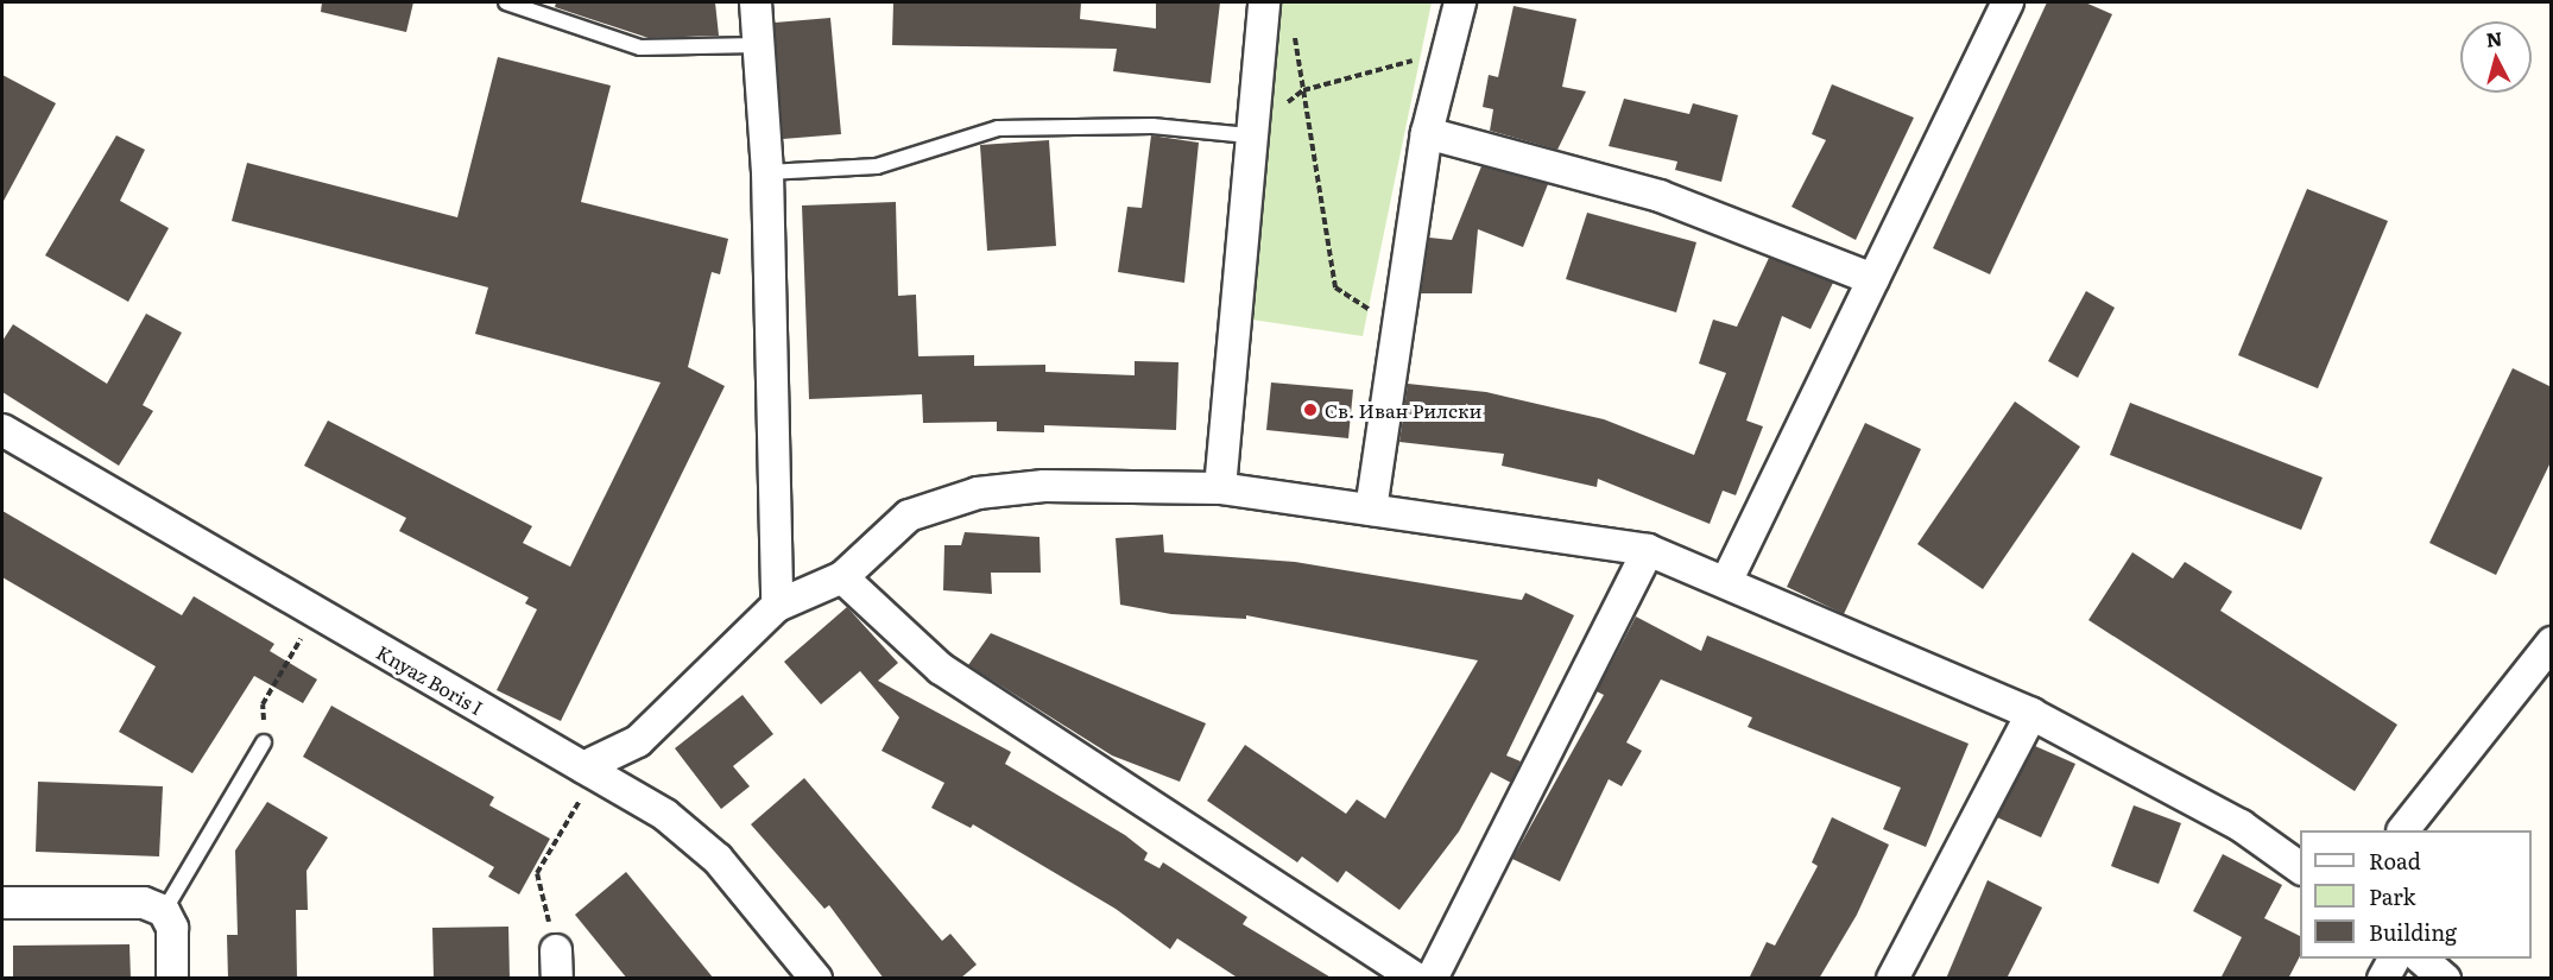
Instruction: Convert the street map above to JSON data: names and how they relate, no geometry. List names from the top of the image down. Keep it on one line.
{"streets":{"street":["Knyaz Boris I"]},"places":["Св. Иван Рилски"],"legend":["Road","Park","Building"],"north":"top"}
